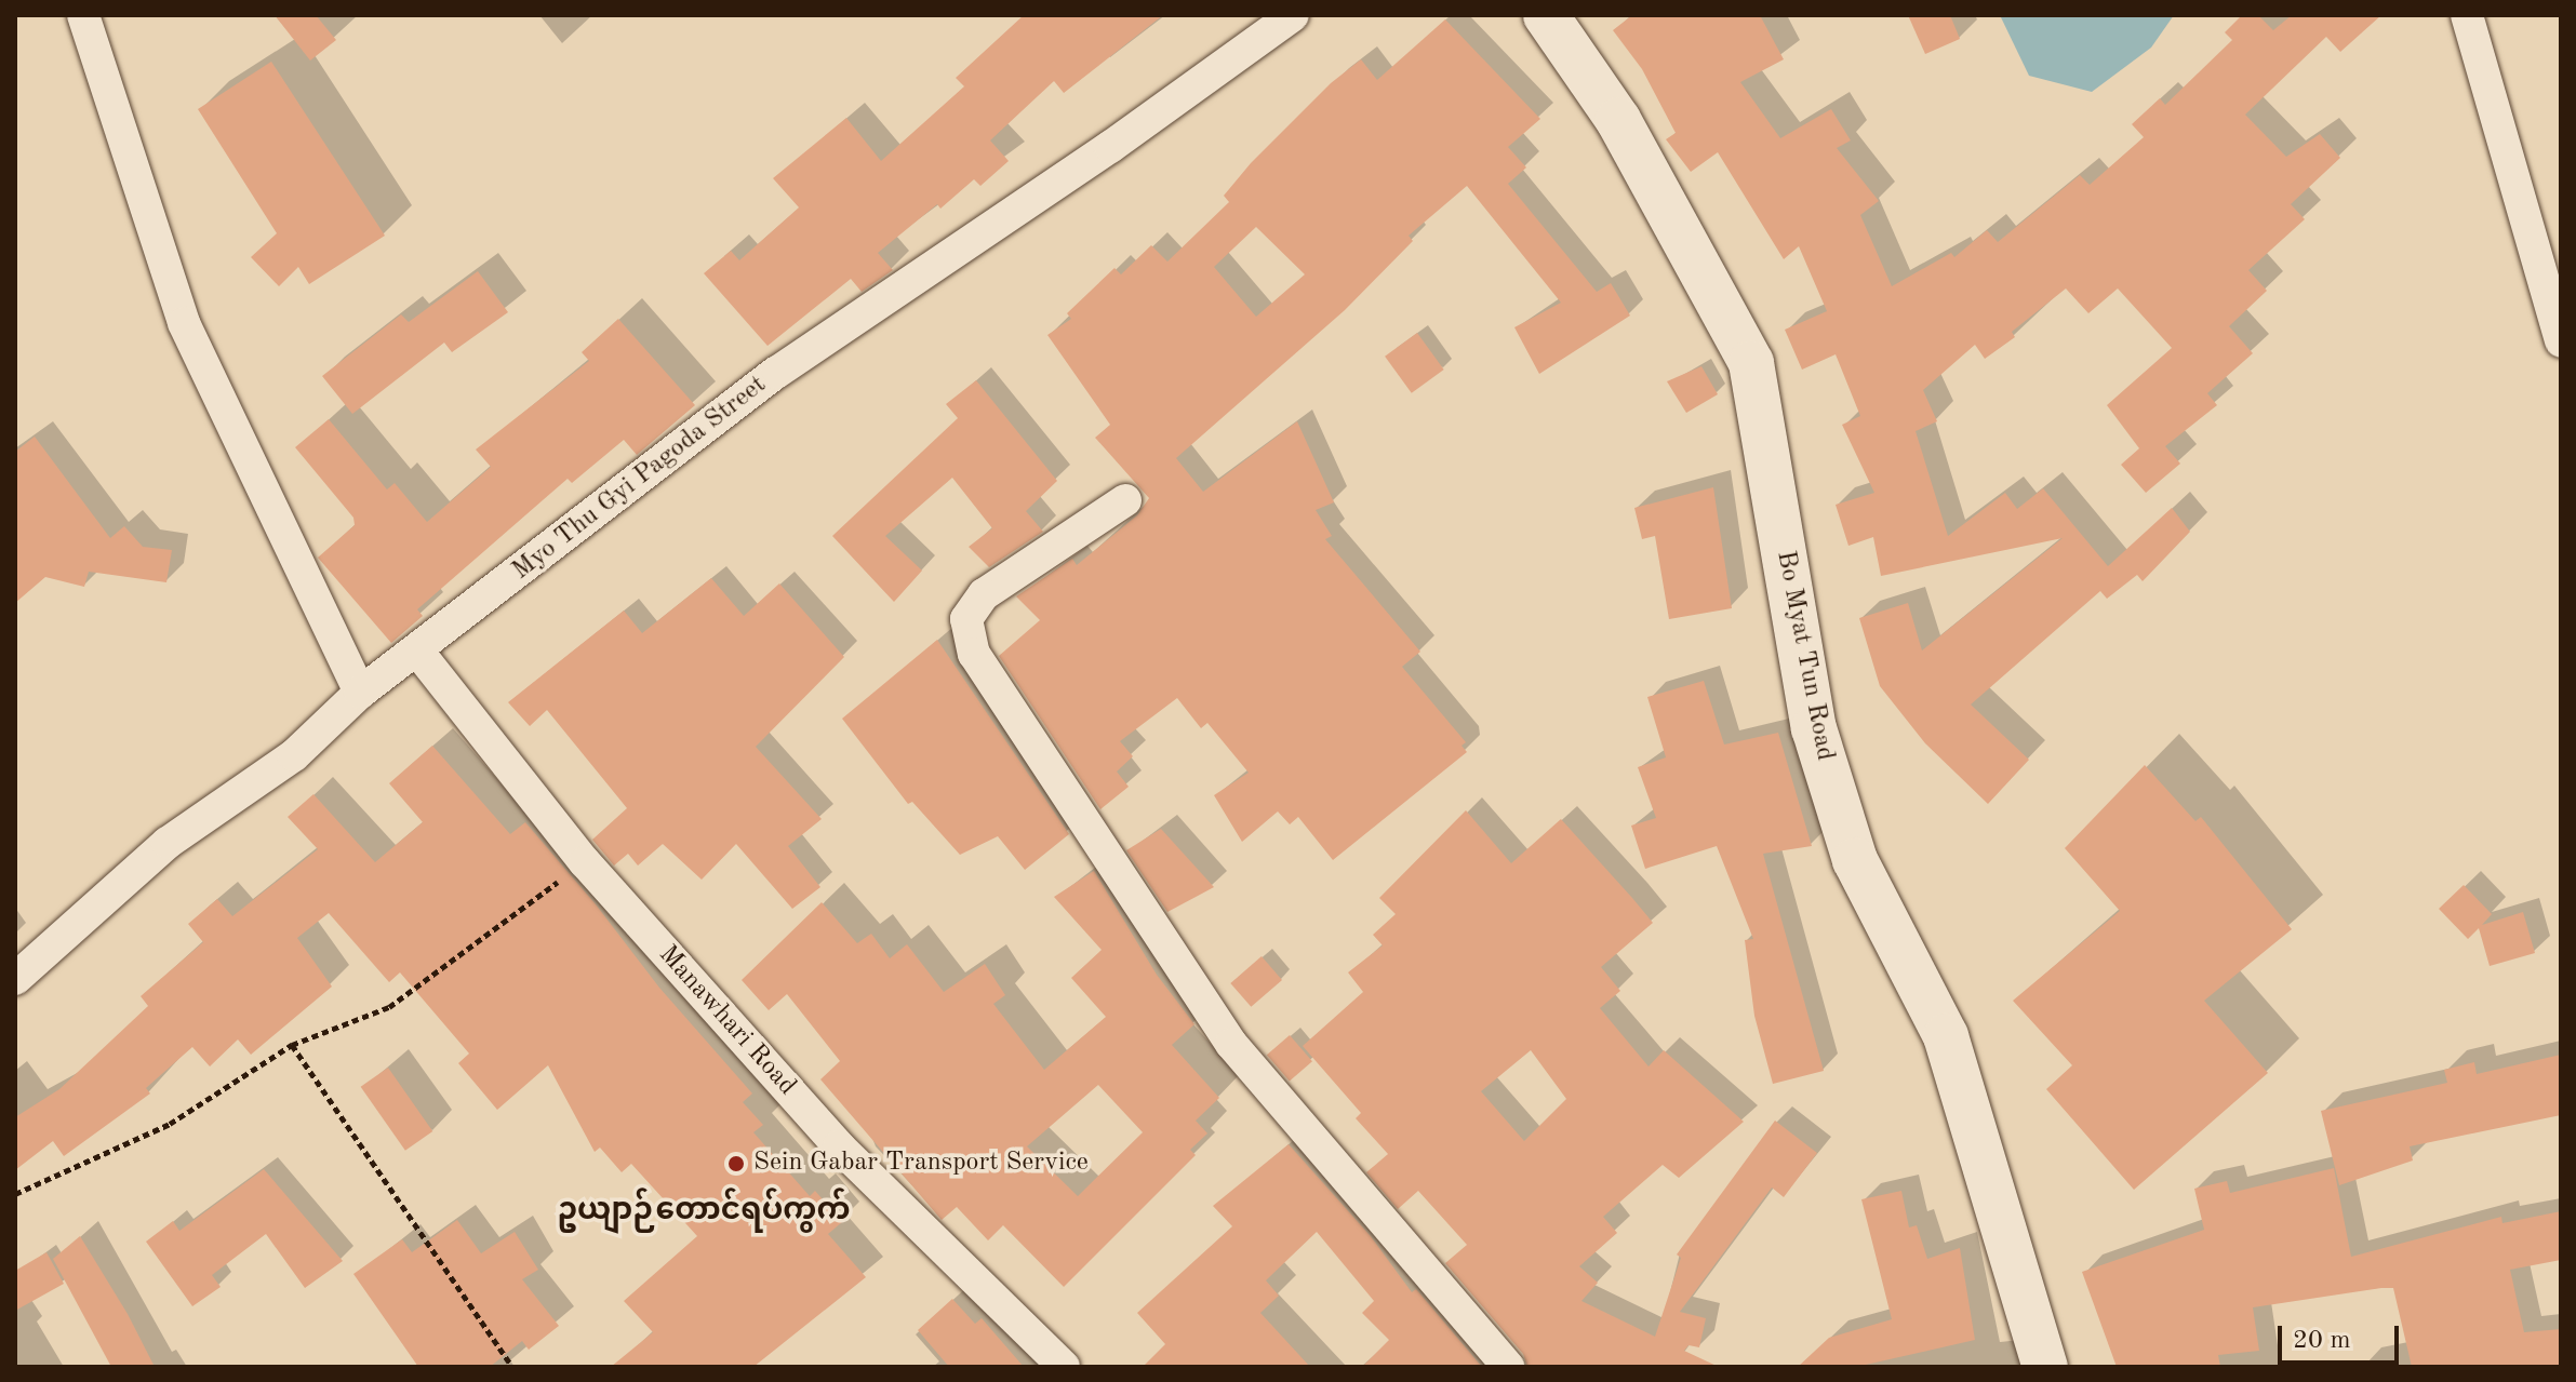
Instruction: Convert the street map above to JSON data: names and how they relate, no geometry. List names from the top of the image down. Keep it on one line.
{"streets":{"main road":["Bo Myat Tun Road"],"street":["Myo Thu Gyi Pagoda Street","Manawhari Road"]},"crossings":[["Myo Thu Gyi Pagoda Street","Manawhari Road"]],"districts":["ဥယျာဉ်တောင်ရပ်ကွက်"],"places":["Sein Gabar Transport Service"],"scale_bar":"20 m"}
